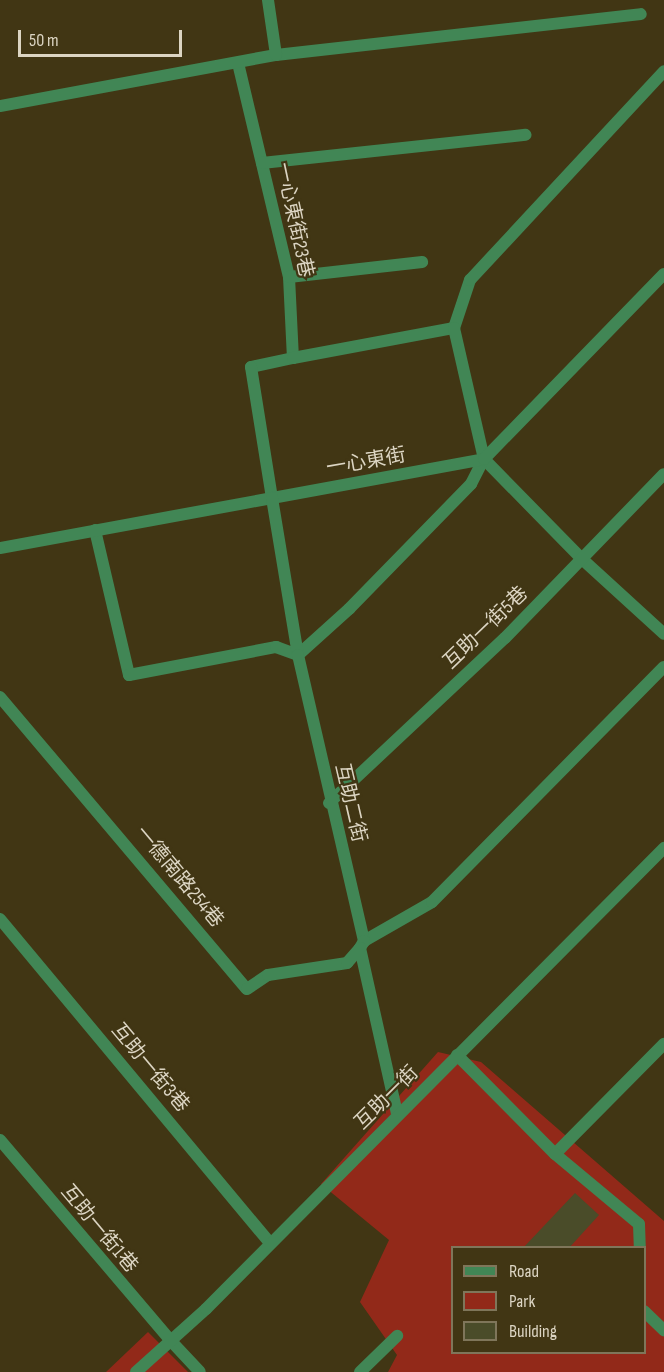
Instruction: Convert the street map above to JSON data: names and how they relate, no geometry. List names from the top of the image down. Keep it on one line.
{"streets":{"street":["一心東街23巷","一心東街","互助一街5巷","互助二街","一德南路254巷","互助一街3巷","互助一街","互助一街1巷"]},"crossings":[["一心東街","互助二街"],["互助一街5巷","互助二街"],["互助二街","一德南路254巷"],["互助二街","互助一街"],["互助一街3巷","互助一街"],["互助一街","互助一街1巷"]],"legend":["Road","Park","Building"],"scale_bar":"50 m"}
